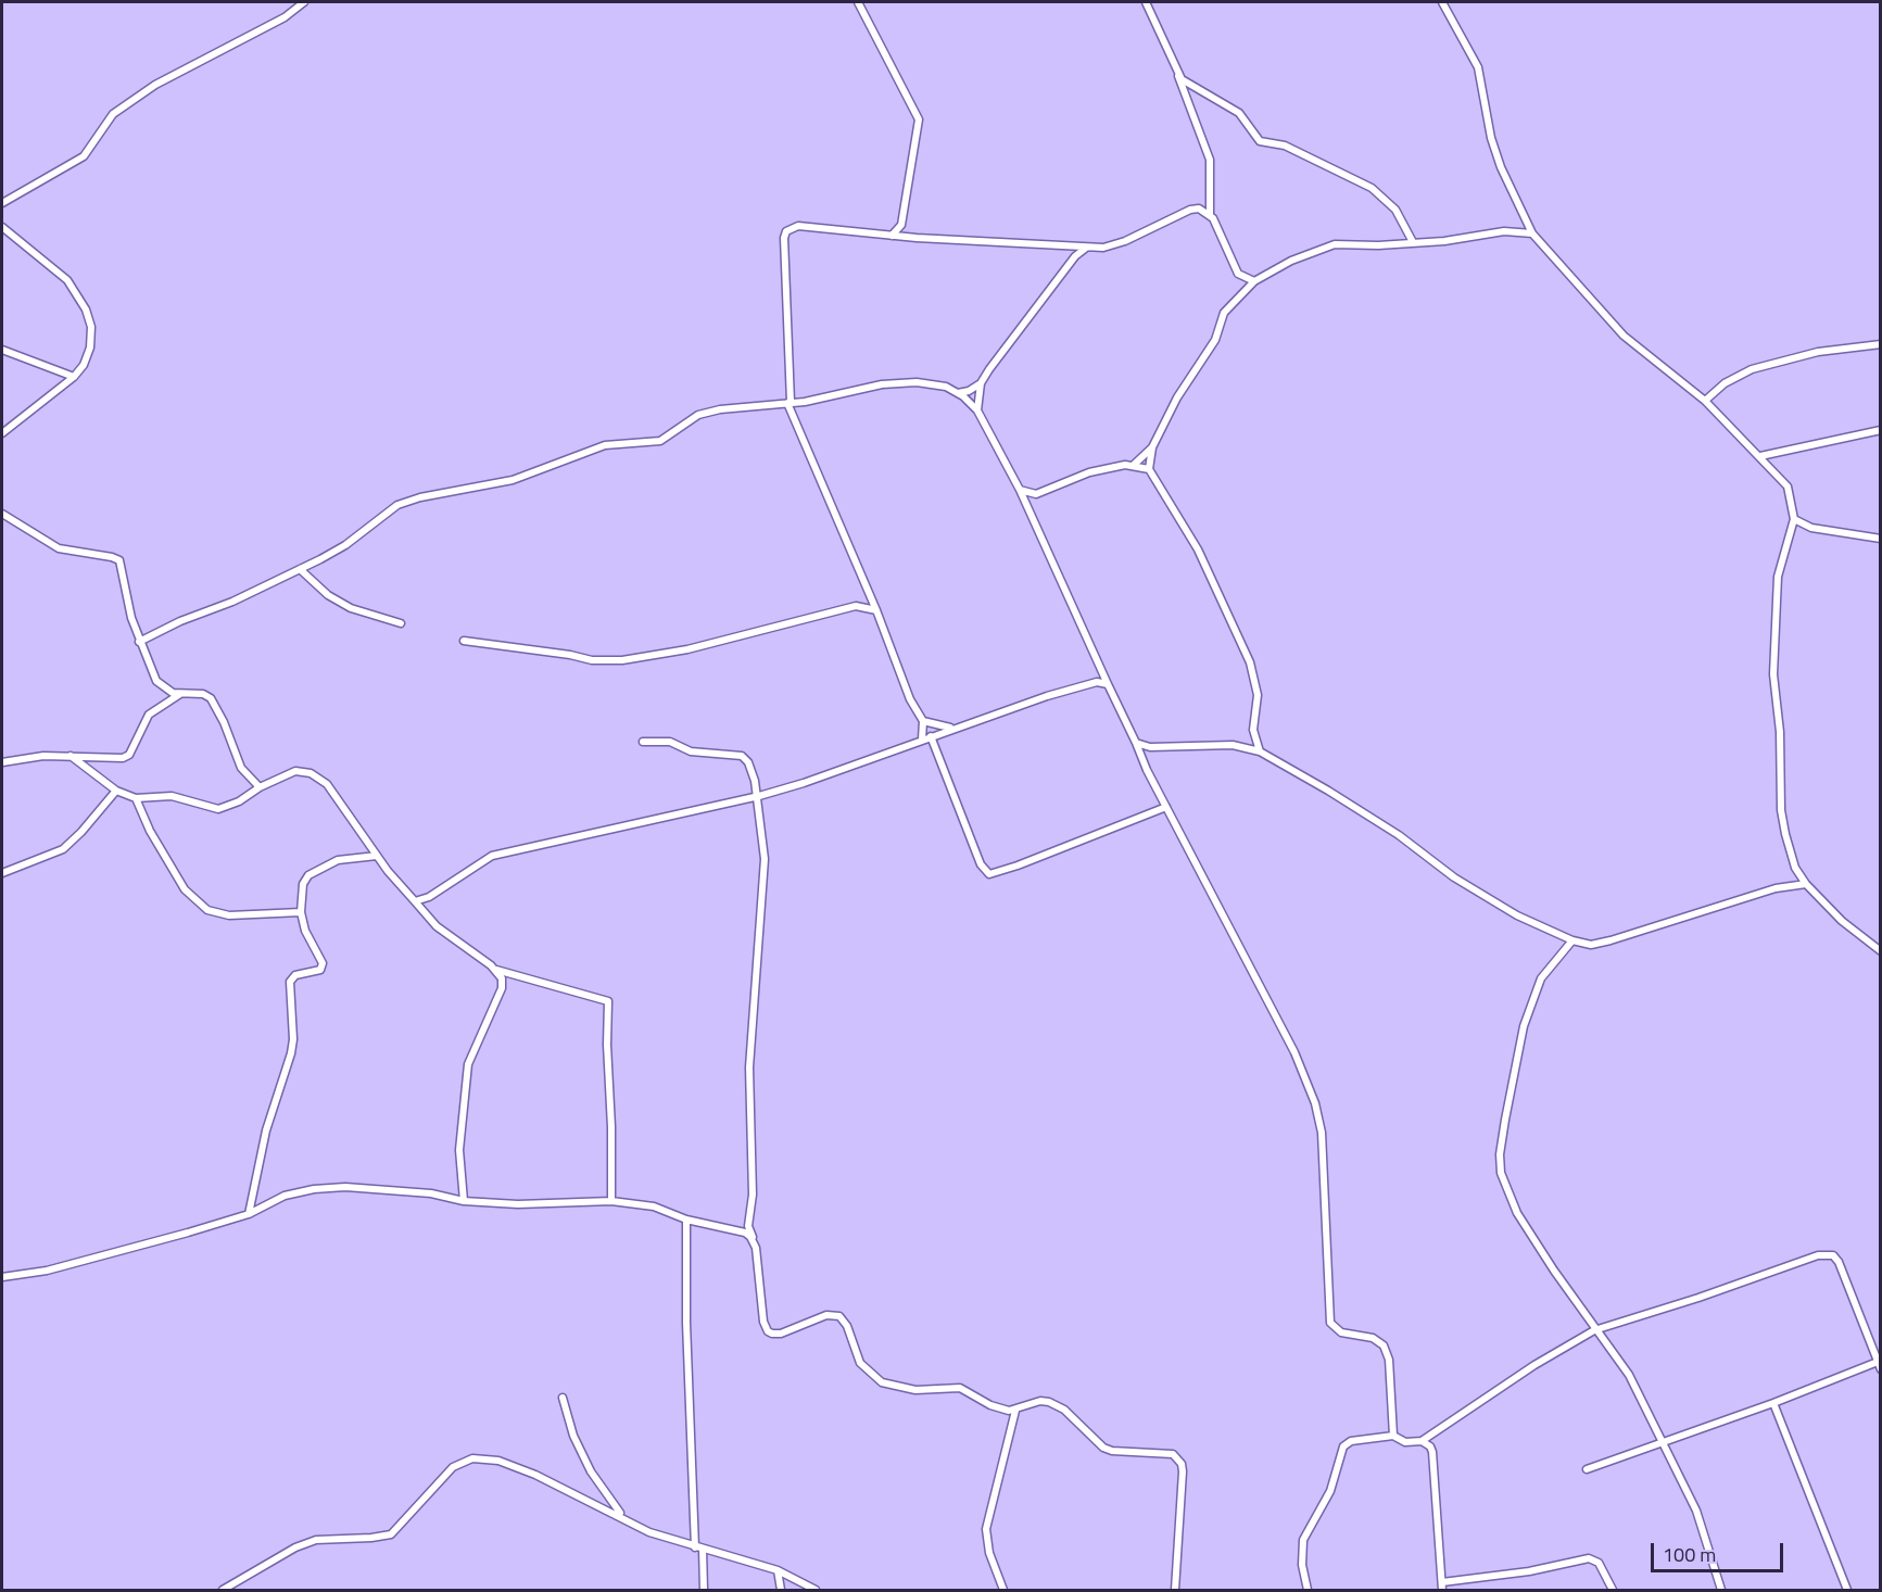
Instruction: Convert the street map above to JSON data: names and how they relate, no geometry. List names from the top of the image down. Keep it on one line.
{"scale_bar":"100 m"}
